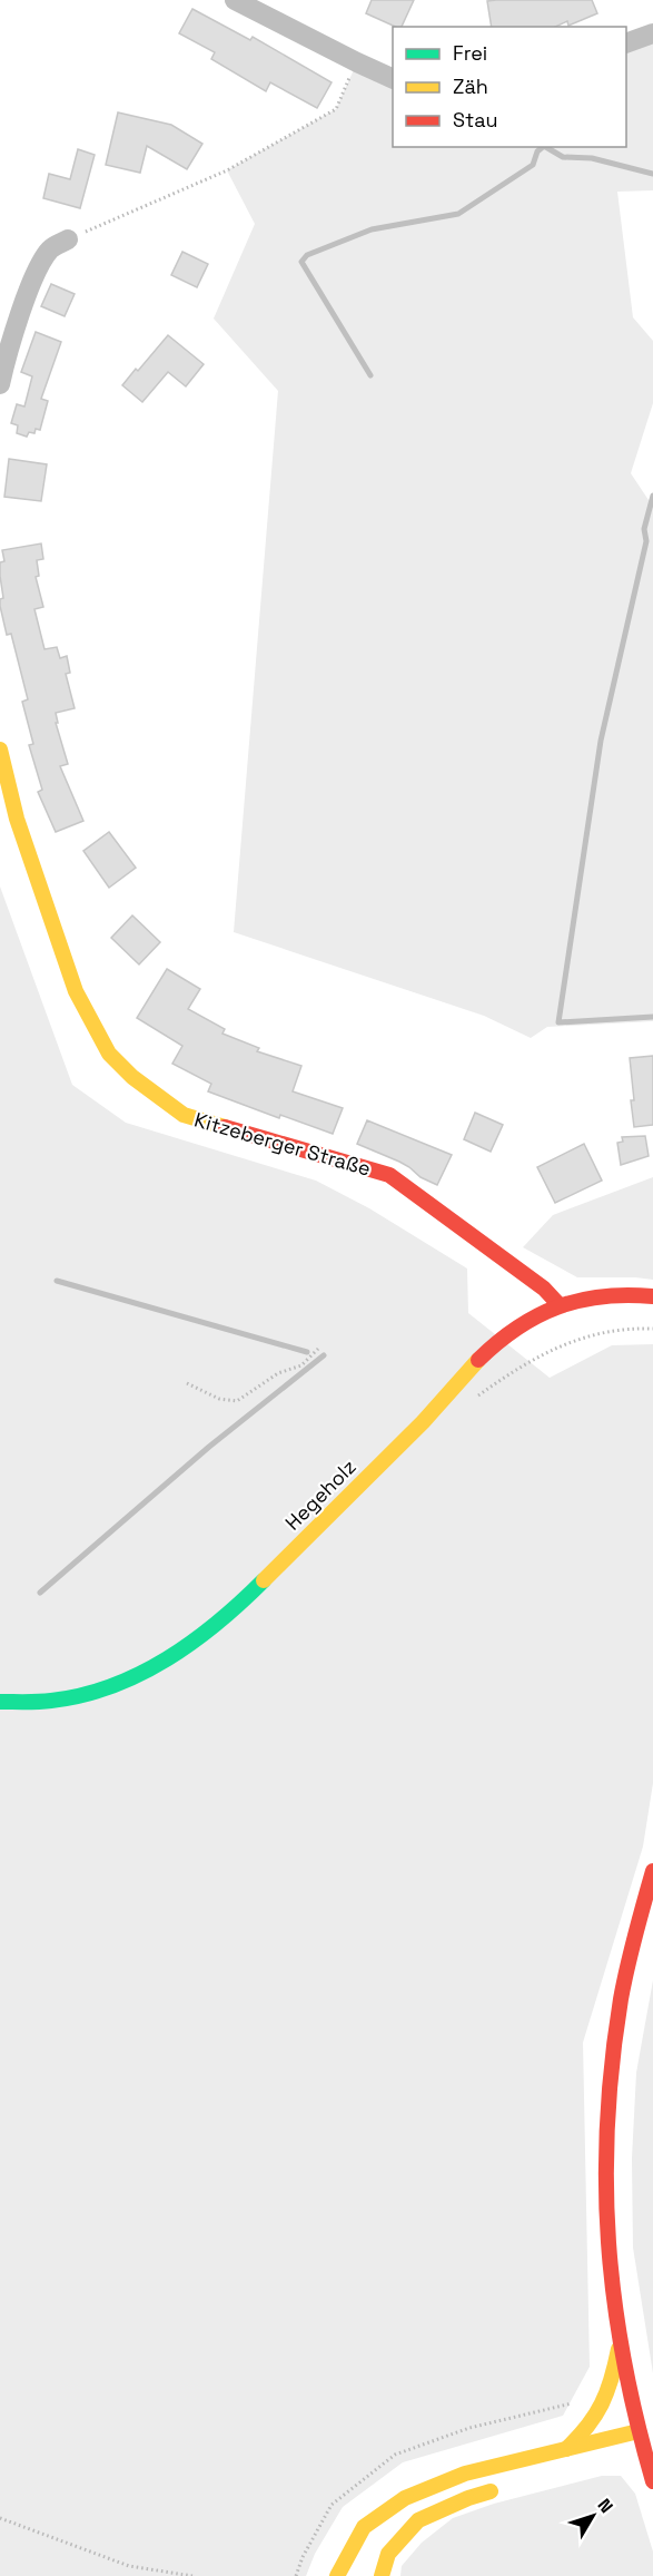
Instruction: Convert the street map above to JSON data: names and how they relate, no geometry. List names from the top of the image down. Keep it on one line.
{"streets":{"main road":["Kitzeberger Straße","Hegeholz"]},"crossings":[["Kitzeberger Straße","Hegeholz"]],"legend":["Frei","Zäh","Stau"],"north":"top right"}
